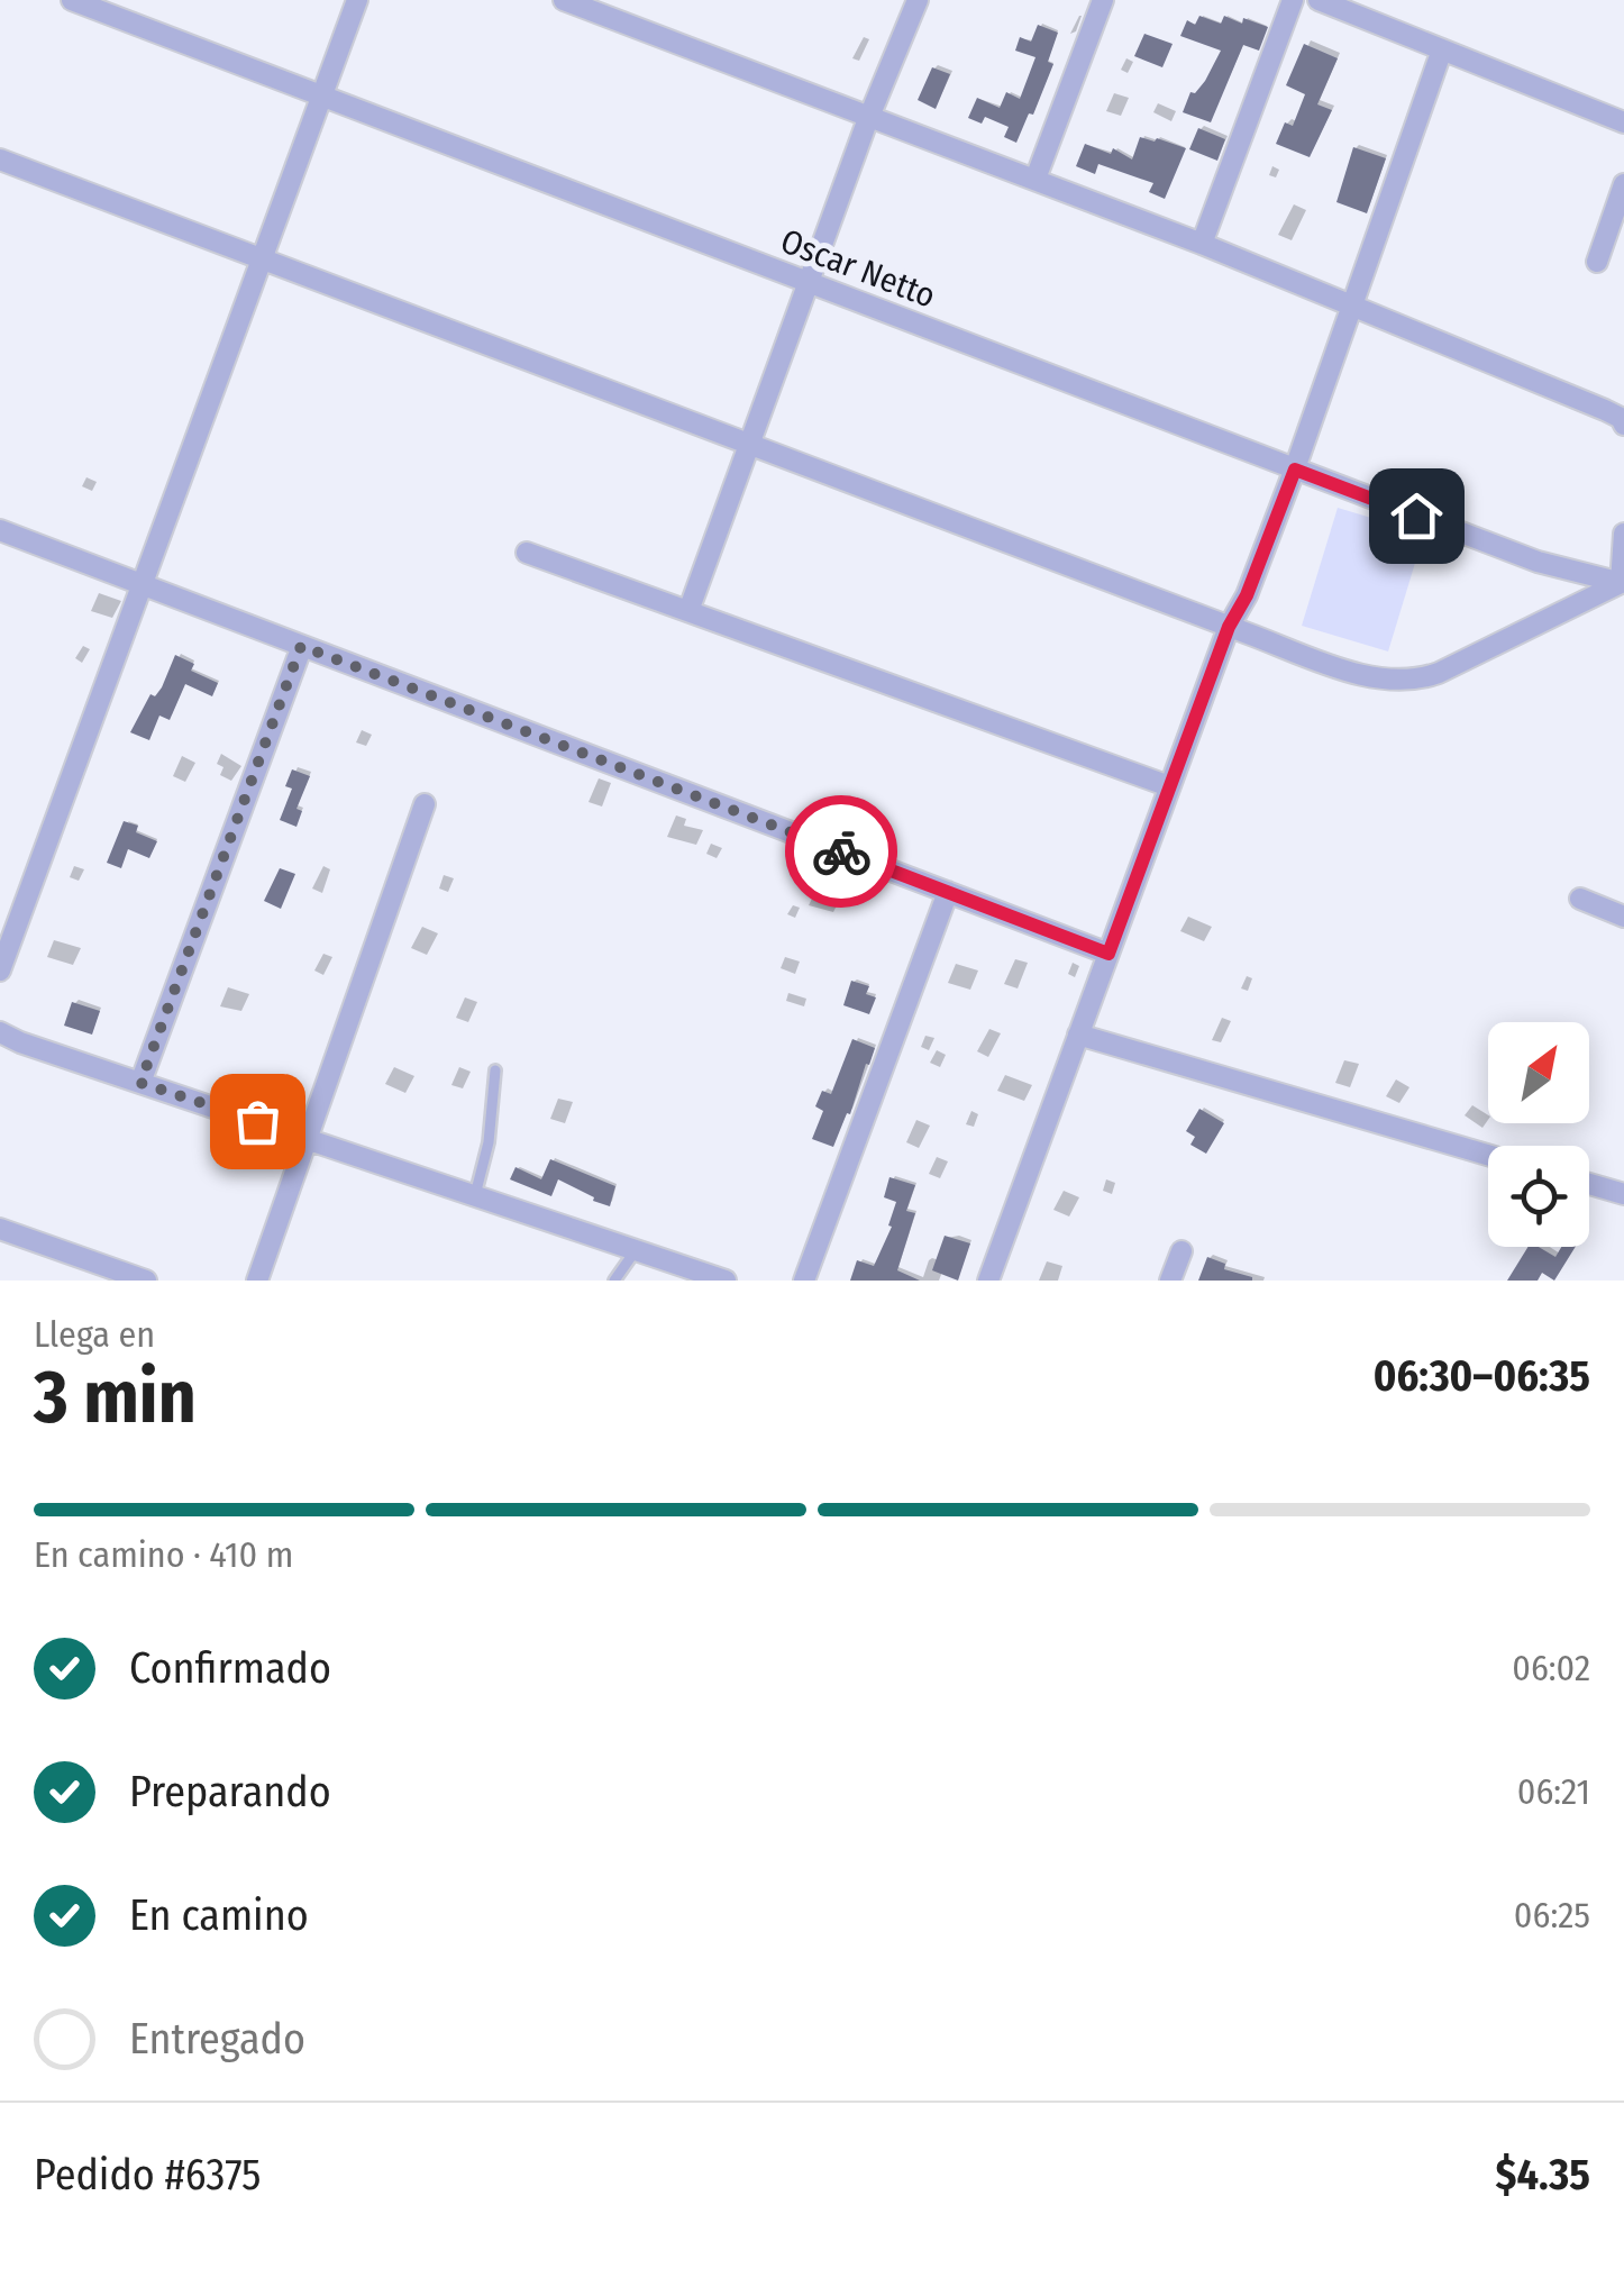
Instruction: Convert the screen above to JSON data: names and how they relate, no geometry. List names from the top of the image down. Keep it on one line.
{"streets":{"street":["Oscar Netto"]},"north":"top right","page":{"heading":["3 min","Llega en","06:30–06:35"],"panel":["Pedido #6375","$4.35"],"bar":"En camino · 410 m","list":[["Confirmado","06:02"],["Preparando","06:21"],["En camino","06:25"],"Entregado"]}}
